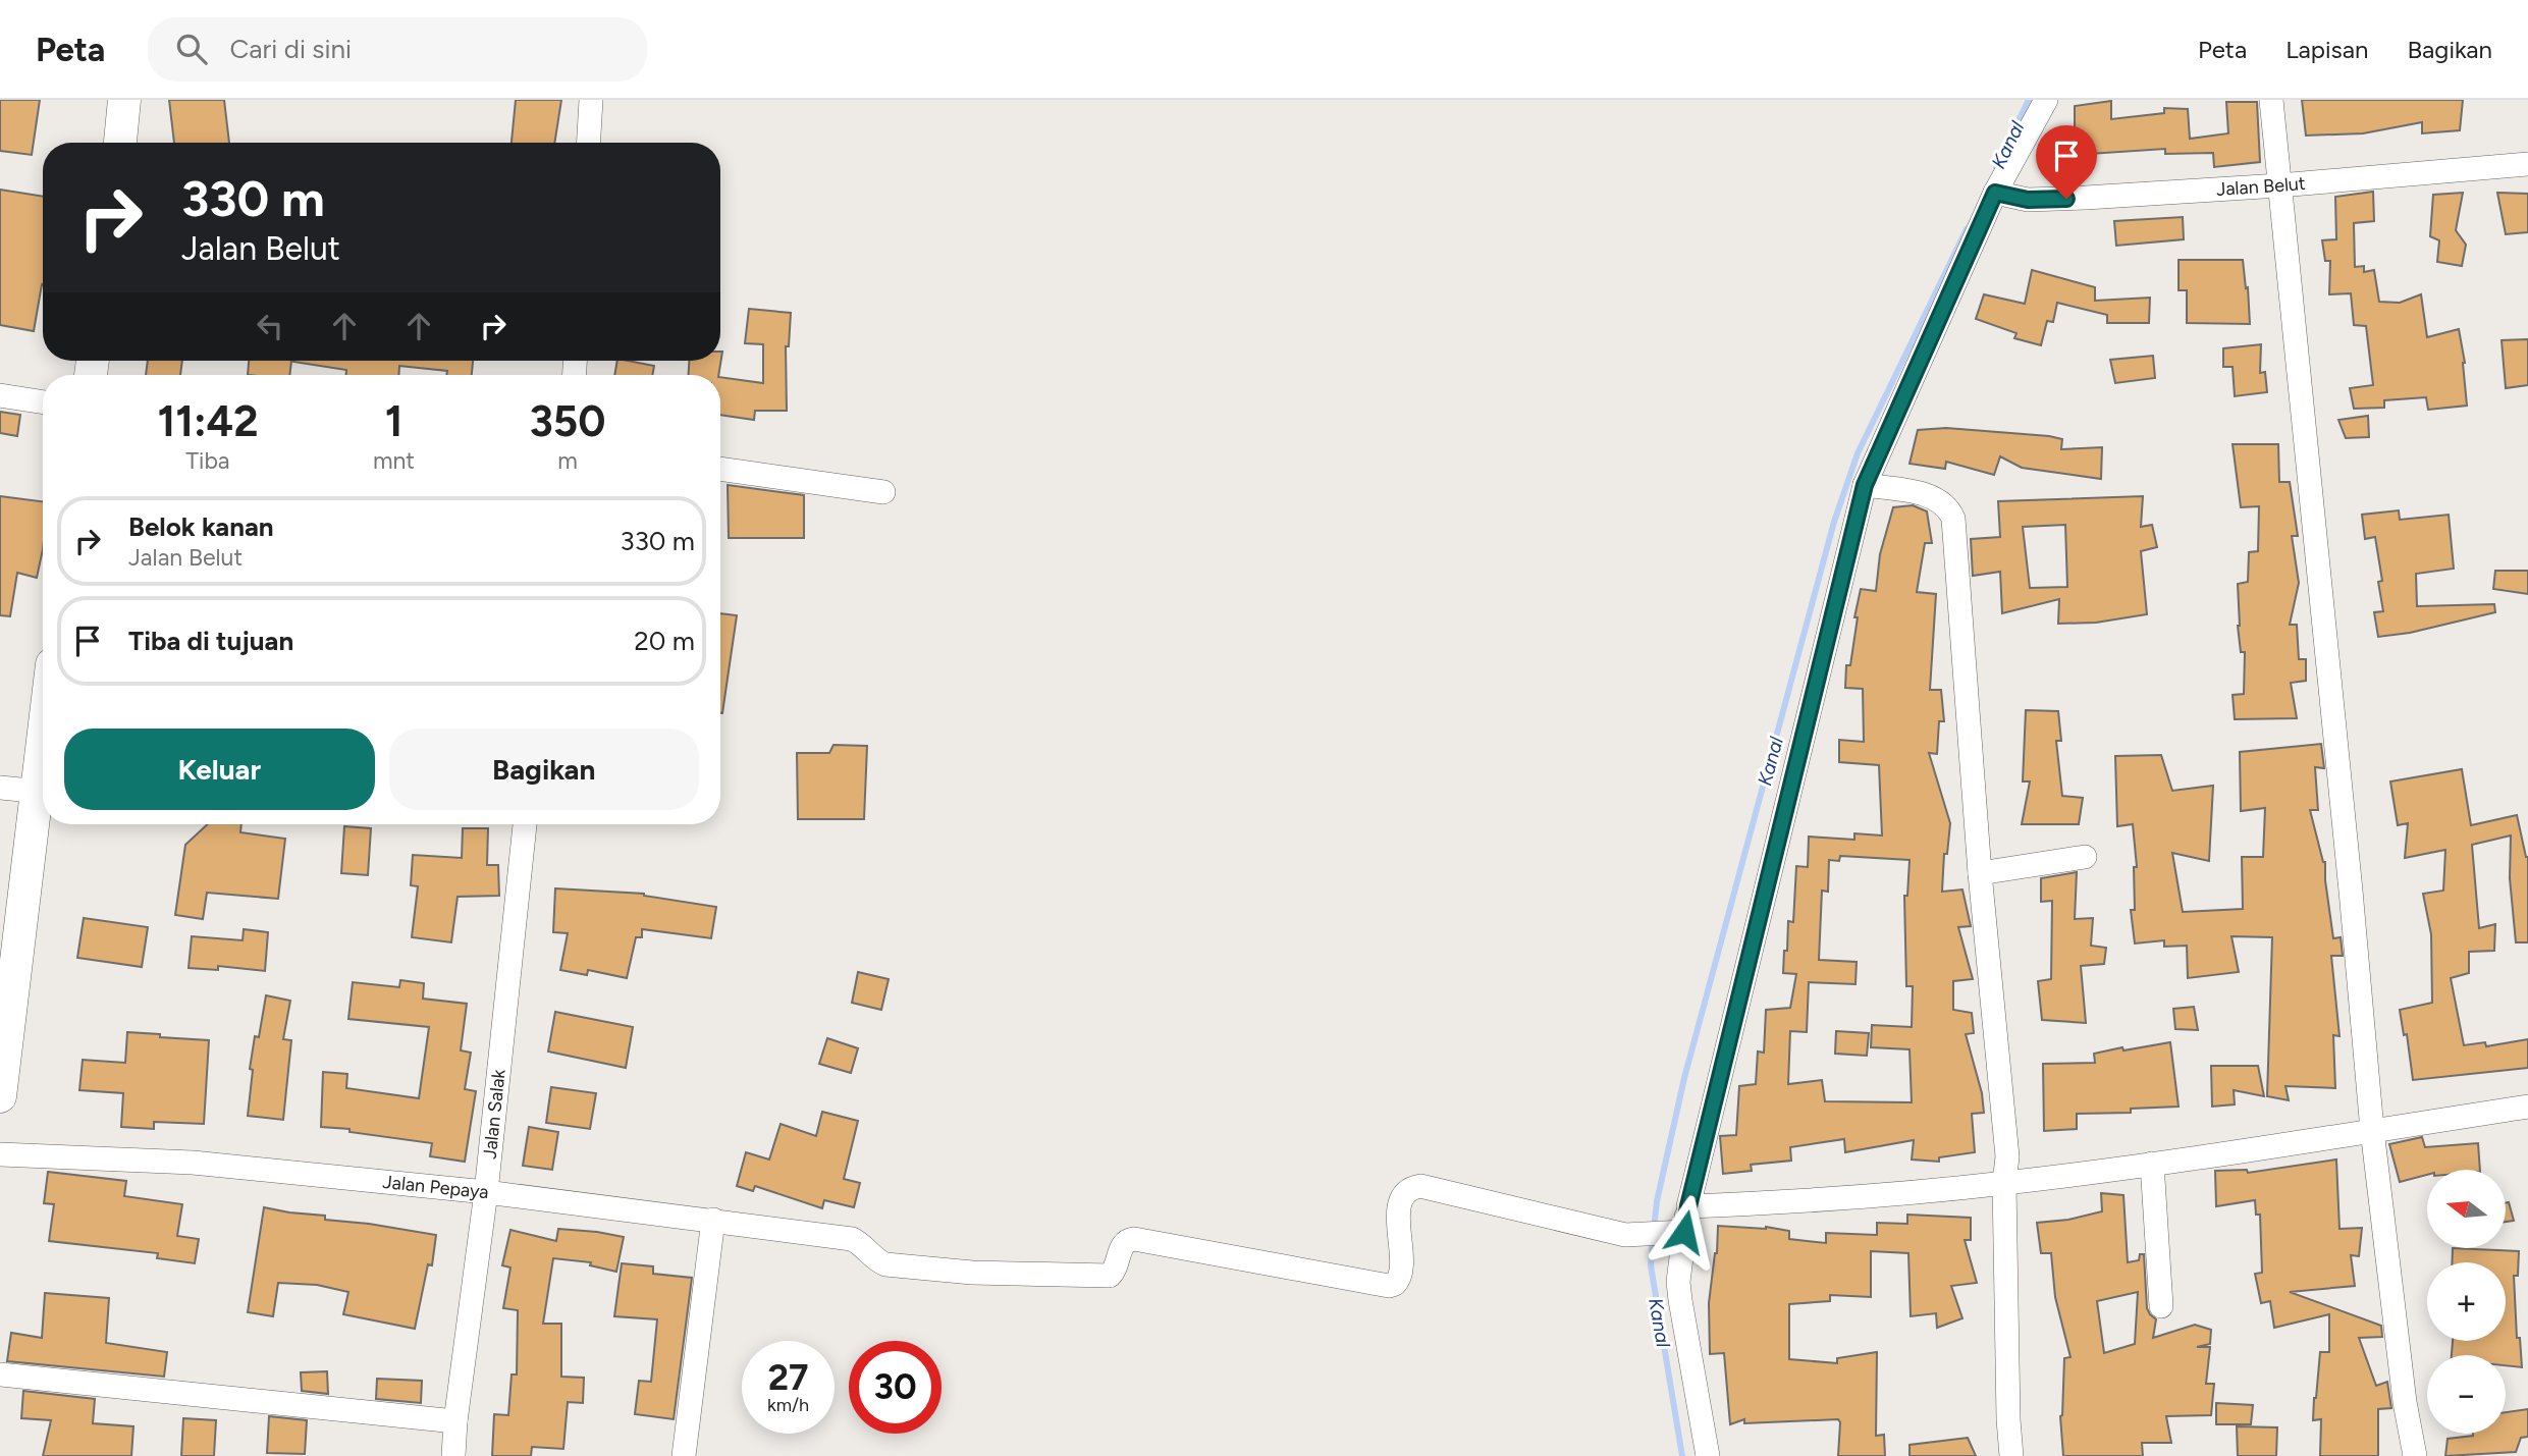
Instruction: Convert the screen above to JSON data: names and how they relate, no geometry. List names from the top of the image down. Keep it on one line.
{"streets":{"street":["Jalan Belut","Jalan Salak","Jalan Pepaya"]},"crossings":[["Jalan Salak","Jalan Pepaya"]],"water":["Kanal"],"north":"left","page":{"header":"Peta","search":"Cari di sini","nav":["Peta","Lapisan","Bagikan"],"turn":["330 m","Jalan Belut"],"eta":["11:42","Tiba","1","mnt","350","m"],"list":[{"name":"Belok kanan","note":"Jalan Belut","value":"330 m"},{"name":"Tiba di tujuan","value":"20 m"}],"buttons":["Keluar","Bagikan"],"map_buttons":["+","−"],"speed":"27 km/h","limit":"30"}}
